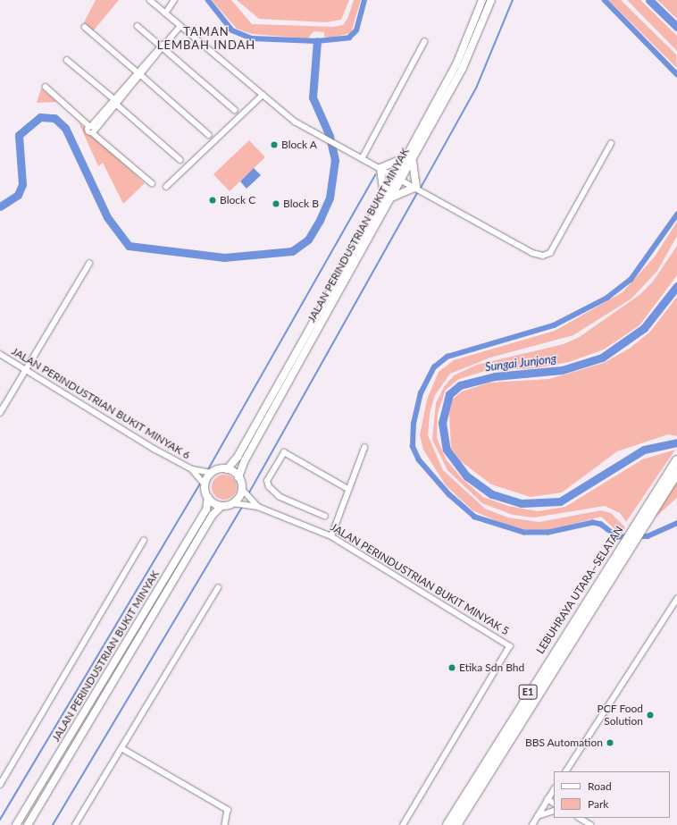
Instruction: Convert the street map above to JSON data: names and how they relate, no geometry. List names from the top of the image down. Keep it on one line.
{"streets":{"highway":["LEBUHRAYA UTARA–SELATAN","E1"],"main road":["JALAN PERINDUSTRIAN BUKIT MINYAK"],"street":["JALAN PERINDUSTRIAN BUKIT MINYAK 6","JALAN PERINDUSTRIAN BUKIT MINYAK 5"]},"districts":["TAMAN LEMBAH INDAH"],"water":["Sungai Junjong"],"places":["Block A","Block C","Block B","Etika Sdn Bhd","PCF Food Solution","BBS Automation"],"legend":["Road","Park"]}
